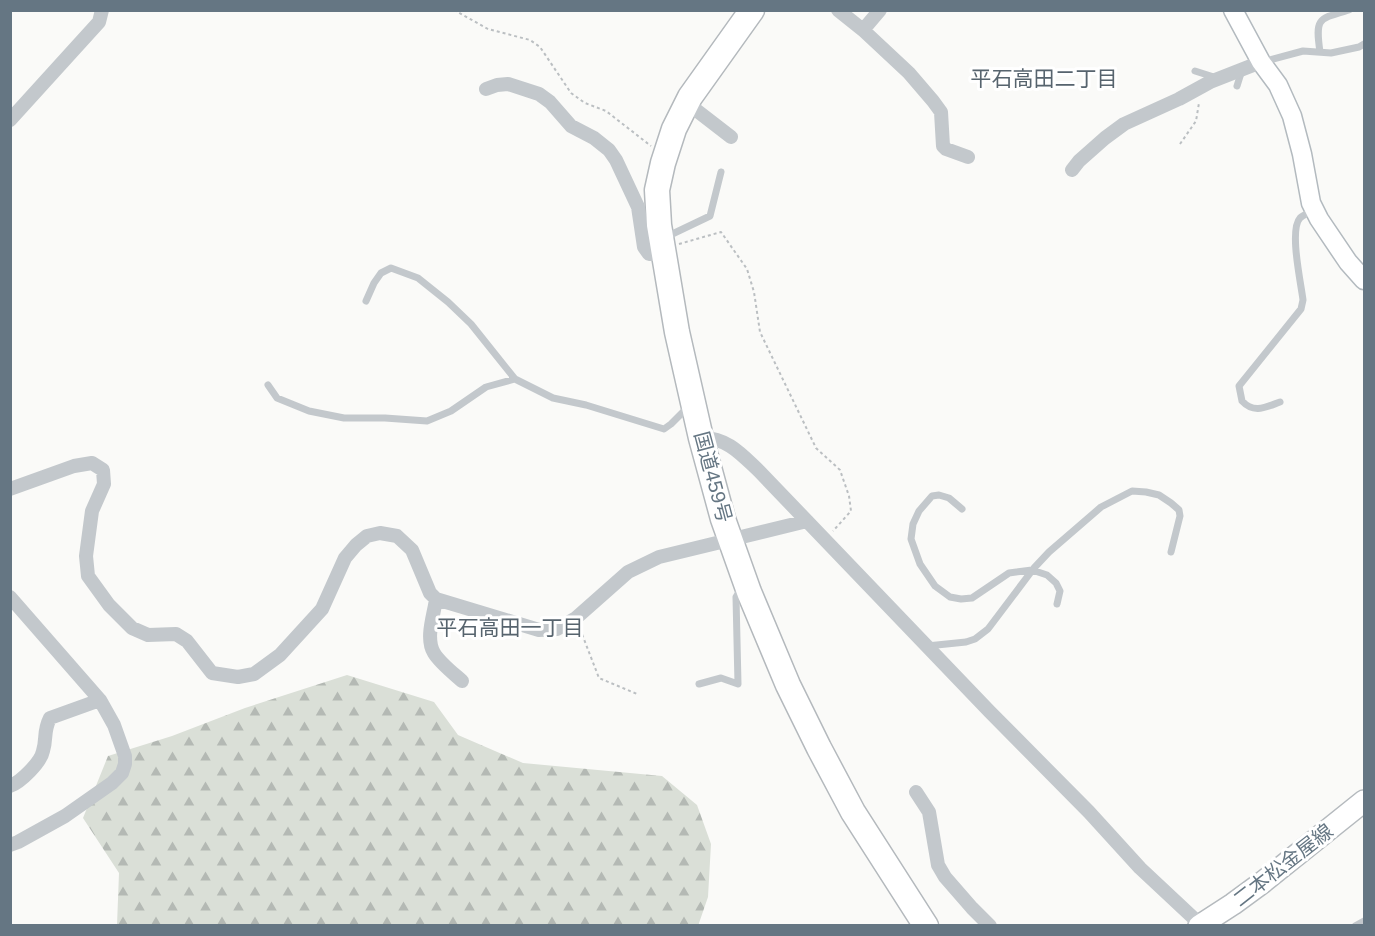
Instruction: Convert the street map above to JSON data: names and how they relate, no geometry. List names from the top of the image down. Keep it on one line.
{"streets":{"highway":["国道459号"],"main road":["二本松金屋線"]},"districts":["平石高田二丁目","平石高田一丁目"]}
